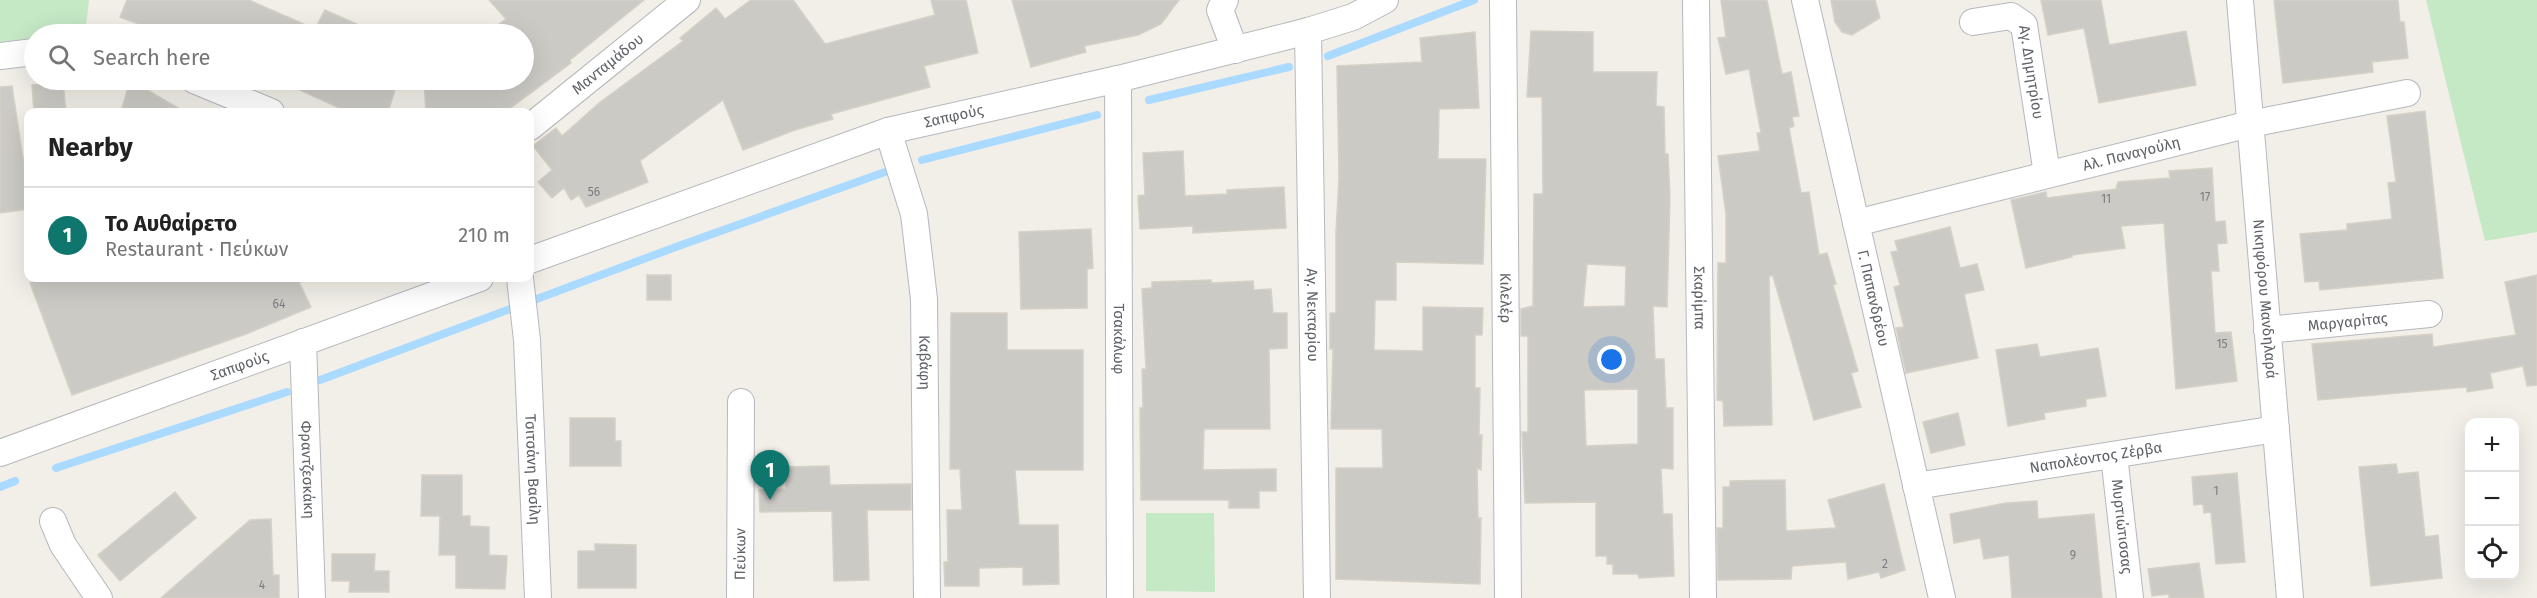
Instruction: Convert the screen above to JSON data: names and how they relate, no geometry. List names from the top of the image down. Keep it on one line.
{"streets":{"street":["Μανταμάδου","Αγ. Δημητρίου","Σαπφούς","Αλ. Παναγούλη","Κιλελέρ","Σκαρίμπα","Γ. Παπανδρέου","Νικηφόρου Μανδηλαρά","Αγ. Νεκταρίου","Μαργαρίτας","Τσακάλωφ","Καβάφη","Ναπολέοντος Ζέρβα","Τσιτσάνη Βασίλη","Φραντζεσκάκη","Μυρτιώτισσας","Πεύκων"]},"crossings":[["Αγ. Δημητρίου","Αλ. Παναγούλη"],["Σαπφούς","Αγ. Νεκταρίου"],["Σαπφούς","Τσακάλωφ"],["Σαπφούς","Καβάφη"],["Σαπφούς","Φραντζεσκάκη"],["Αλ. Παναγούλη","Γ. Παπανδρέου"],["Αλ. Παναγούλη","Νικηφόρου Μανδηλαρά"],["Γ. Παπανδρέου","Ναπολέοντος Ζέρβα"],["Νικηφόρου Μανδηλαρά","Μαργαρίτας"],["Νικηφόρου Μανδηλαρά","Ναπολέοντος Ζέρβα"],["Ναπολέοντος Ζέρβα","Μυρτιώτισσας"]],"house_numbers":["56","17","11","64","15","1","9","2","4"],"page":{"search":"Search here","heading":"Nearby","list":[{"mark":"1","name":"Το Αυθαίρετο","note":"Restaurant · Πεύκων","value":"210 m"}],"map_buttons":["+","−"],"pins":"1"}}
